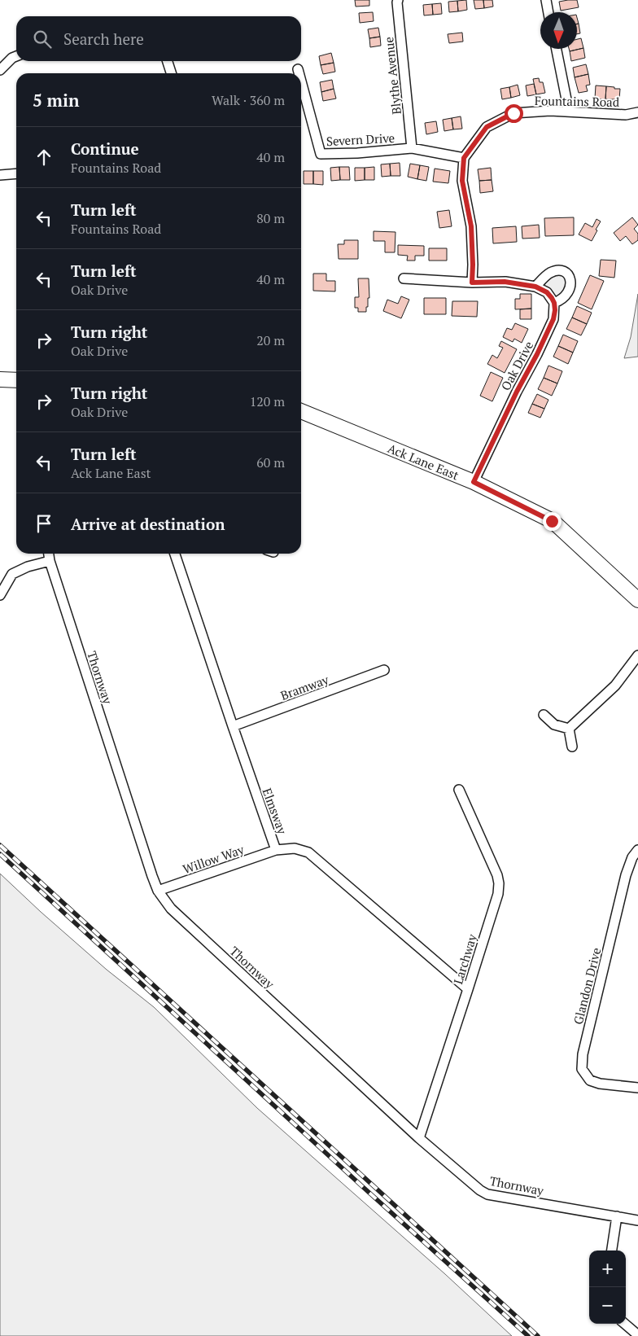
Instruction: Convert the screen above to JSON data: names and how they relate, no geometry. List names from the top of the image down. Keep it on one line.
{"streets":{"main road":["Ack Lane East"],"street":["Blythe Avenue","Fountains Road","Severn Drive","Oak Drive","Thornway","Bramway","Elmsway","Willow Way","Larchway","Glandon Drive"]},"crossings":[["Blythe Avenue","Severn Drive"],["Fountains Road","Severn Drive"],["Oak Drive","Ack Lane East"],["Thornway","Willow Way"],["Thornway","Larchway"],["Bramway","Elmsway"],["Elmsway","Willow Way"],["Elmsway","Larchway"]],"north":"bottom","page":{"search":"Search here","heading":["5 min","Walk · 360 m"],"list":[["Continue","Fountains Road","40 m"],["Turn left","Fountains Road","80 m"],["Turn left","Oak Drive","40 m"],["Turn right","Oak Drive","20 m"],["Turn right","Oak Drive","120 m"],["Turn left","Ack Lane East","60 m"],"Arrive at destination"],"map_buttons":["+","−"]}}
